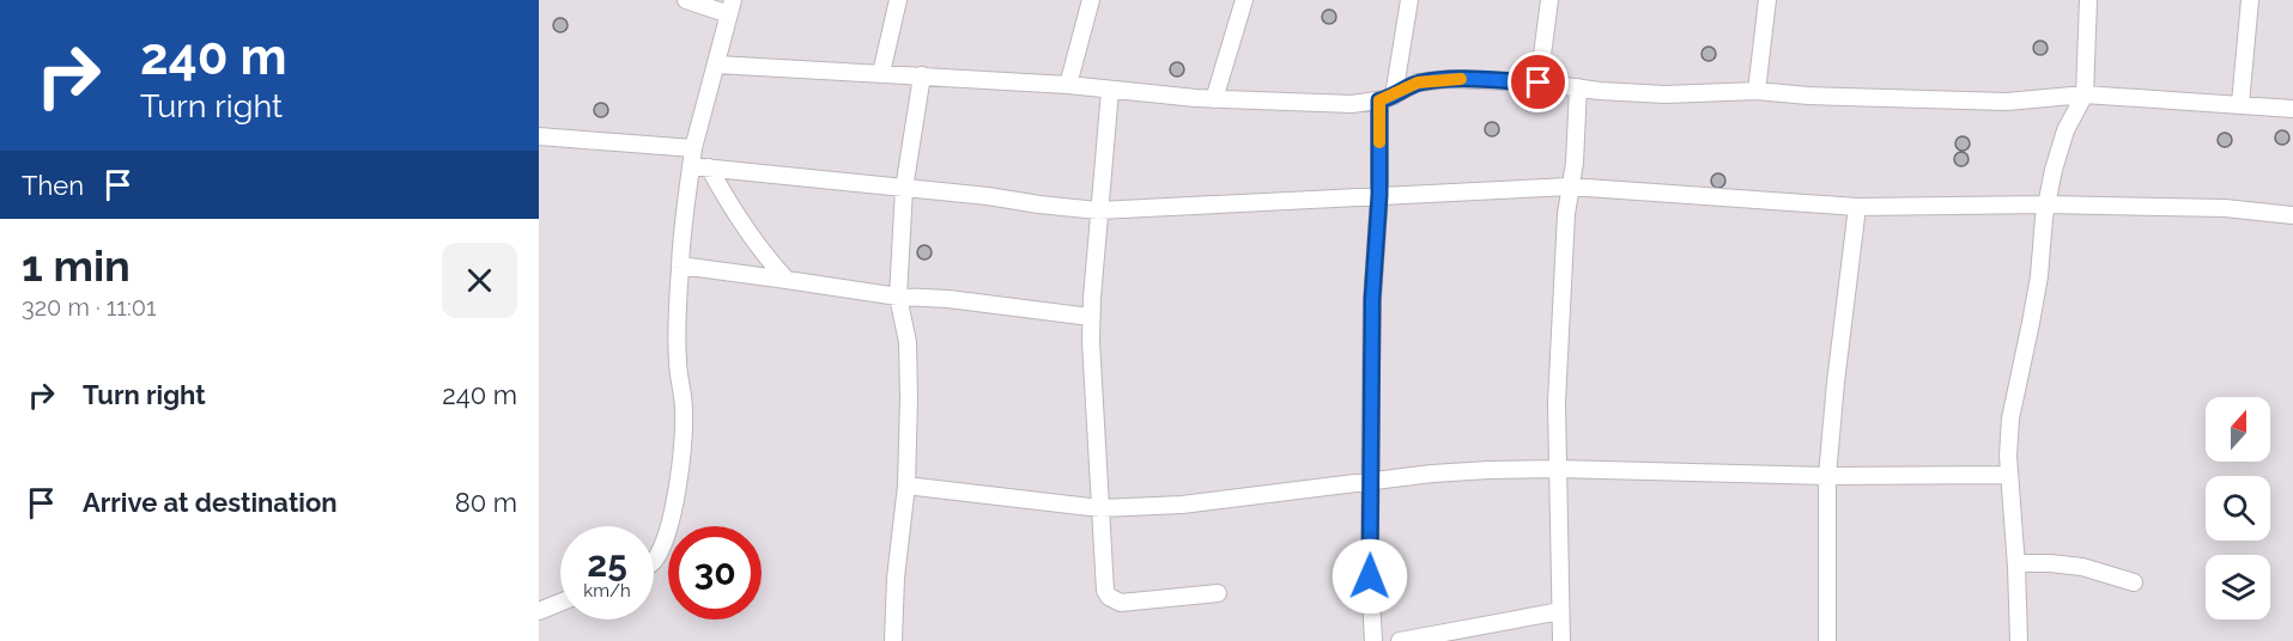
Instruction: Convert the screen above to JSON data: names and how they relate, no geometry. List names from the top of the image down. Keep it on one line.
{"north":"top","page":{"turn":["240 m","Turn right"],"then":"Then","heading":["1 min","320 m · 11:01"],"list":[{"name":"Turn right","value":"240 m"},{"name":"Arrive at destination","value":"80 m"}],"speed":"25 km/h","limit":"30"}}
